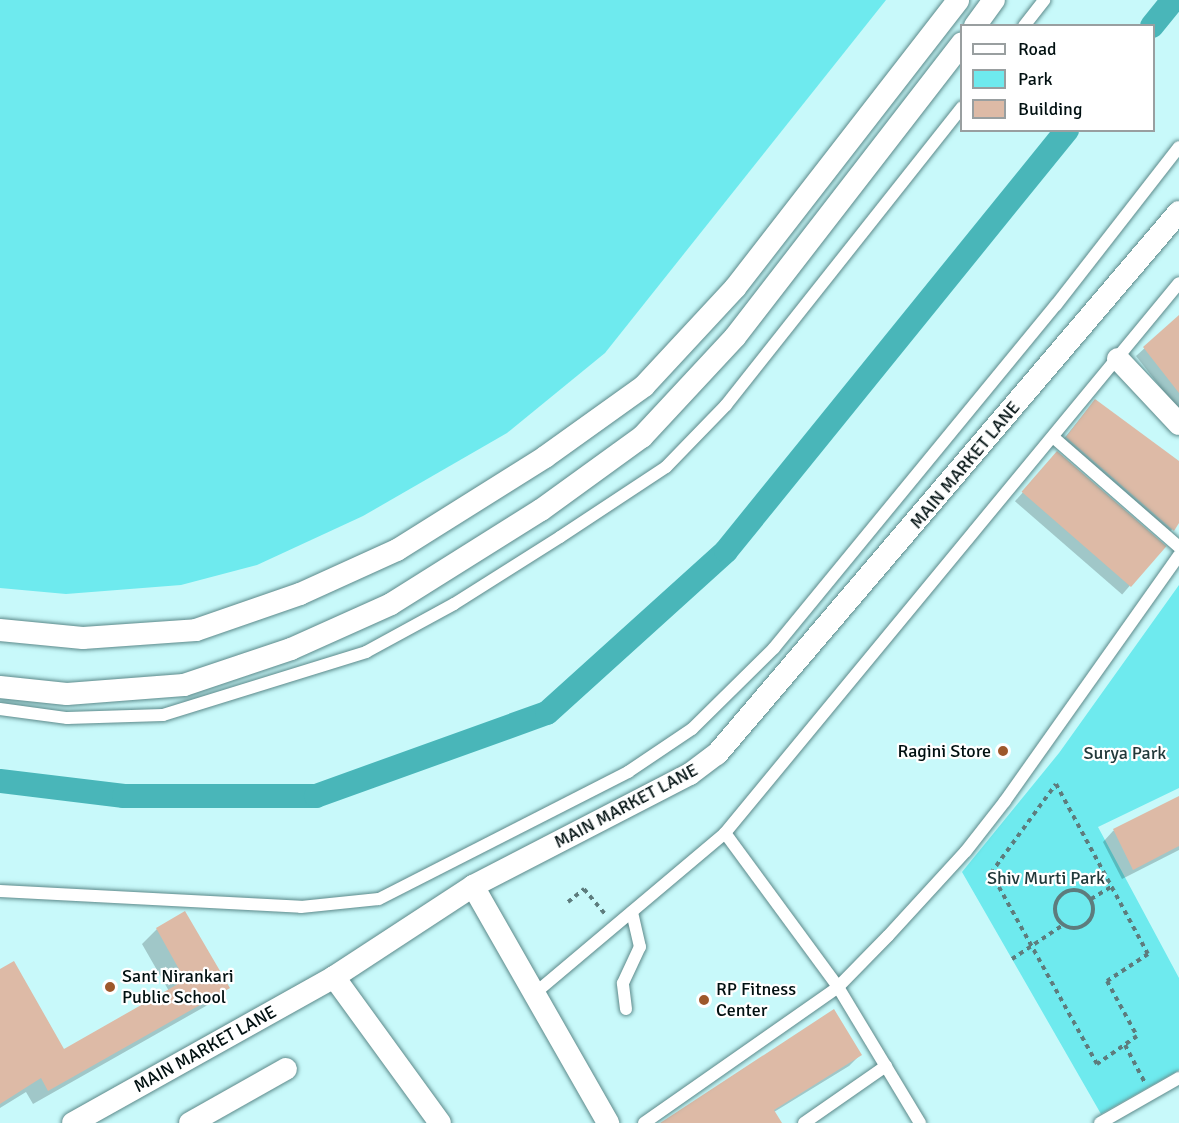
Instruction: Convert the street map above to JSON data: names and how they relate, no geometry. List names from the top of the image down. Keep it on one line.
{"streets":{"street":["MAIN MARKET LANE"]},"parks":["Surya Park","Shiv Murti Park"],"places":["Ragini Store","Sant Nirankari Public School","RP Fitness Center"],"legend":["Road","Park","Building"]}
